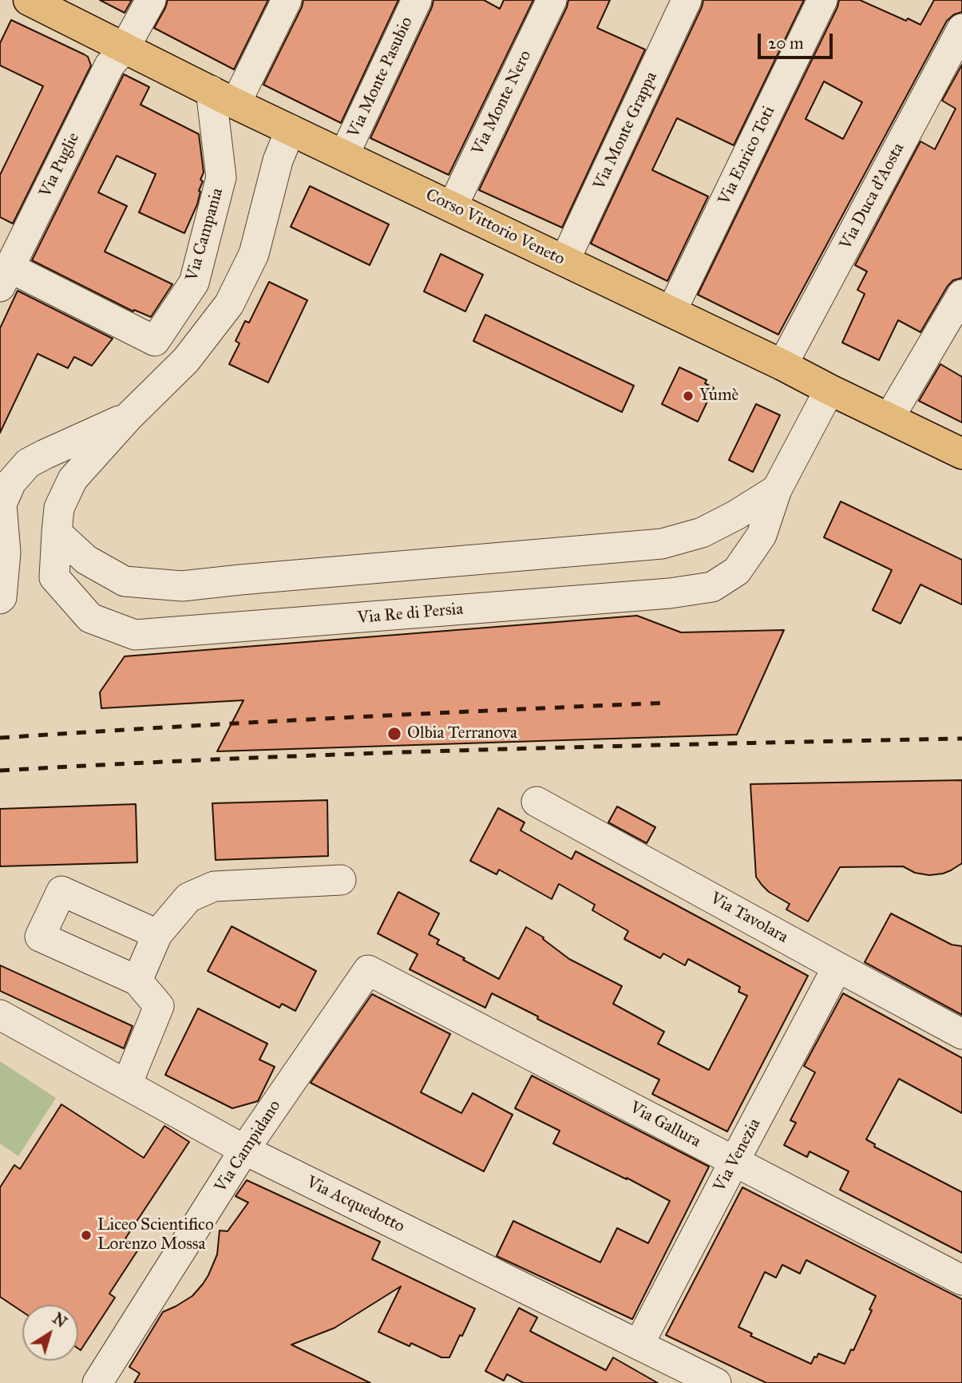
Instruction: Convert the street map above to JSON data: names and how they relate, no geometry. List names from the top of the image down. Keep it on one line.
{"streets":{"main road":["Corso Vittorio Veneto"],"street":["Via Monte Pasubio","Via Monte Nero","Via Monte Grappa","Via Enrico Toti","Via Puglie","Via Duca d'Aosta","Via Campania","Via Re di Persia","Via Tavolara","Via Gallura","Via Campidano","Via Venezia","Via Acquedotto"]},"crossings":[["Via Monte Pasubio","Corso Vittorio Veneto"],["Via Monte Nero","Corso Vittorio Veneto"],["Via Monte Grappa","Corso Vittorio Veneto"],["Via Enrico Toti","Corso Vittorio Veneto"],["Via Puglie","Corso Vittorio Veneto"],["Via Puglie","Via Campania"],["Via Duca d'Aosta","Corso Vittorio Veneto"],["Corso Vittorio Veneto","Via Campania"],["Corso Vittorio Veneto","Via Re di Persia"],["Via Tavolara","Via Venezia"],["Via Gallura","Via Campidano"],["Via Gallura","Via Venezia"],["Via Campidano","Via Acquedotto"],["Via Venezia","Via Acquedotto"]],"places":["Yumè","Olbia Terranova","Liceo Scientifico Lorenzo Mossa"],"scale_bar":"20 m","north":"top right"}
